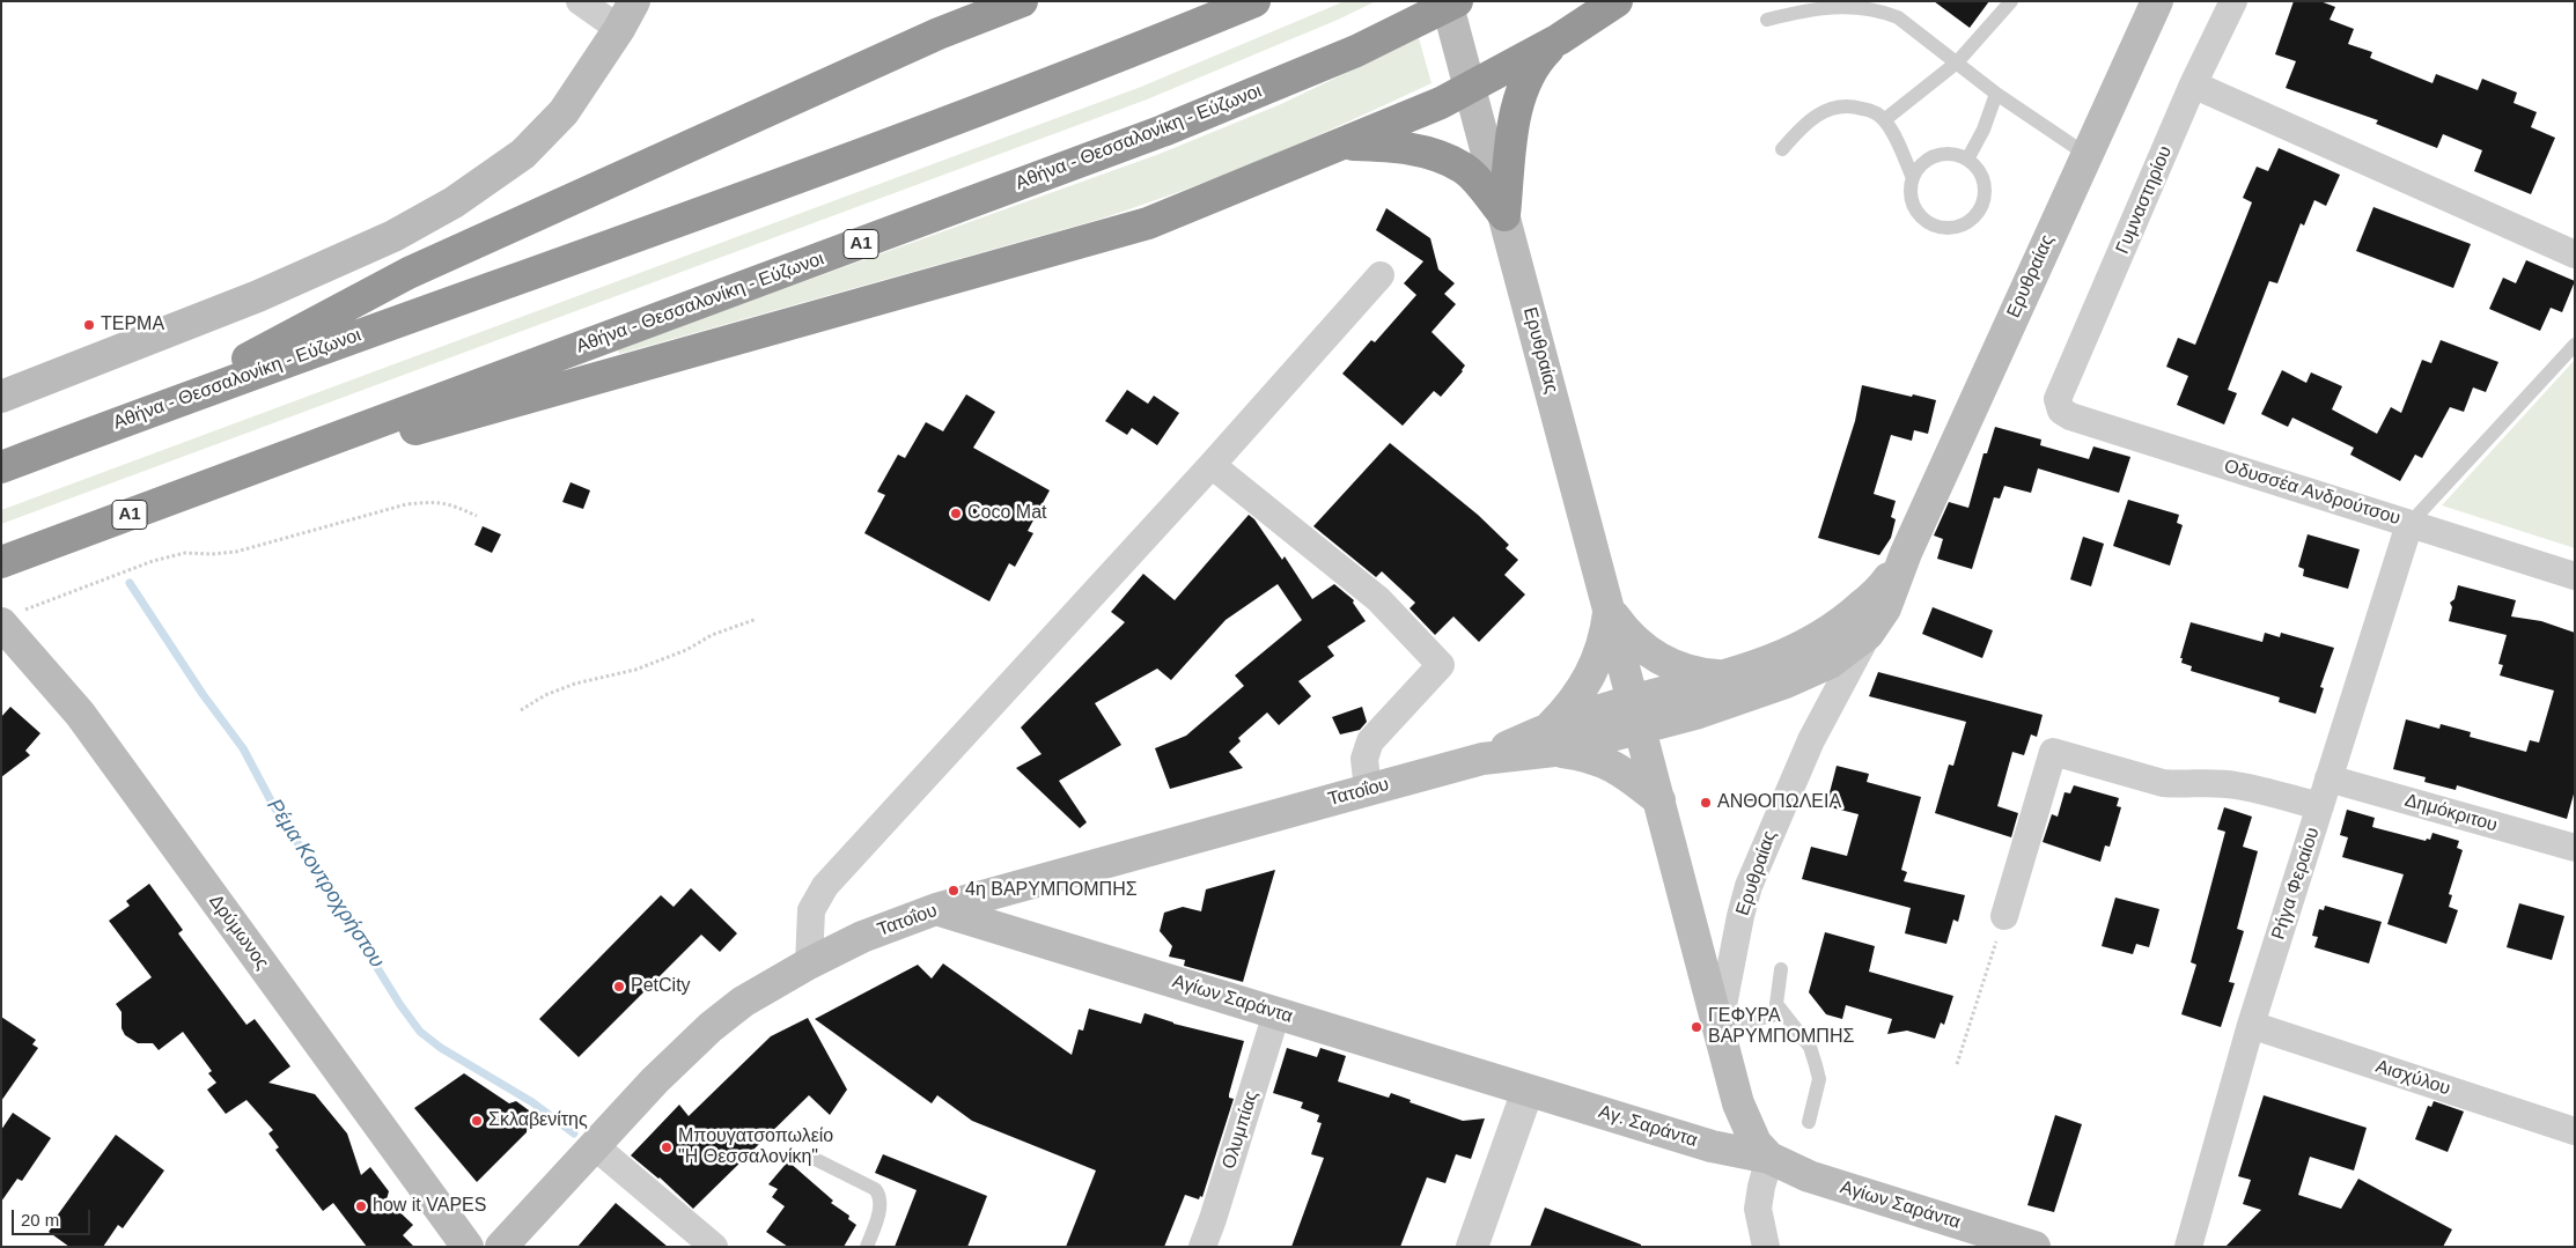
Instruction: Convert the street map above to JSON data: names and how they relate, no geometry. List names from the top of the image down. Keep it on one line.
{"streets":{"highway":["Αθήνα - Θεσσαλονίκη - Εύζωνοι","Α1"],"main road":["Ερυθραίας","Τατοΐου","Δρύμωνος","Αγίων Σαράντα","Αγ. Σαράντα"],"street":["Γυμναστηρίου","Οδυσσέα Ανδρούτσου","Δημόκριτου","Ρήγα Φεραίου","Αισχύλου","Ολυμπίας"]},"crossings":[["Γυμναστηρίου","Οδυσσέα Ανδρούτσου"],["Ερυθραίας","Τατοΐου"],["Ερυθραίας","Αγίων Σαράντα"],["Ερυθραίας","Αγ. Σαράντα"],["Οδυσσέα Ανδρούτσου","Ρήγα Φεραίου"],["Τατοΐου","Αγίων Σαράντα"],["Δημόκριτου","Ρήγα Φεραίου"],["Ρήγα Φεραίου","Αισχύλου"],["Αγίων Σαράντα","Αγ. Σαράντα"],["Αγίων Σαράντα","Ολυμπίας"]],"water":["Ρέμα Κοντροχρήστου"],"places":["ΤΕΡΜΑ","Coco Mat","ΑΝΘΟΠΩΛΕΙΑ","4η ΒΑΡΥΜΠΟΜΠΗΣ","PetCity","ΓΕΦΥΡΑ ΒΑΡΥΜΠΟΜΠΗΣ","Σκλαβενίτης","Μπουγατσοπωλείο \"Η Θεσσαλονίκη\"","how it VAPES"],"scale_bar":"20 m"}
